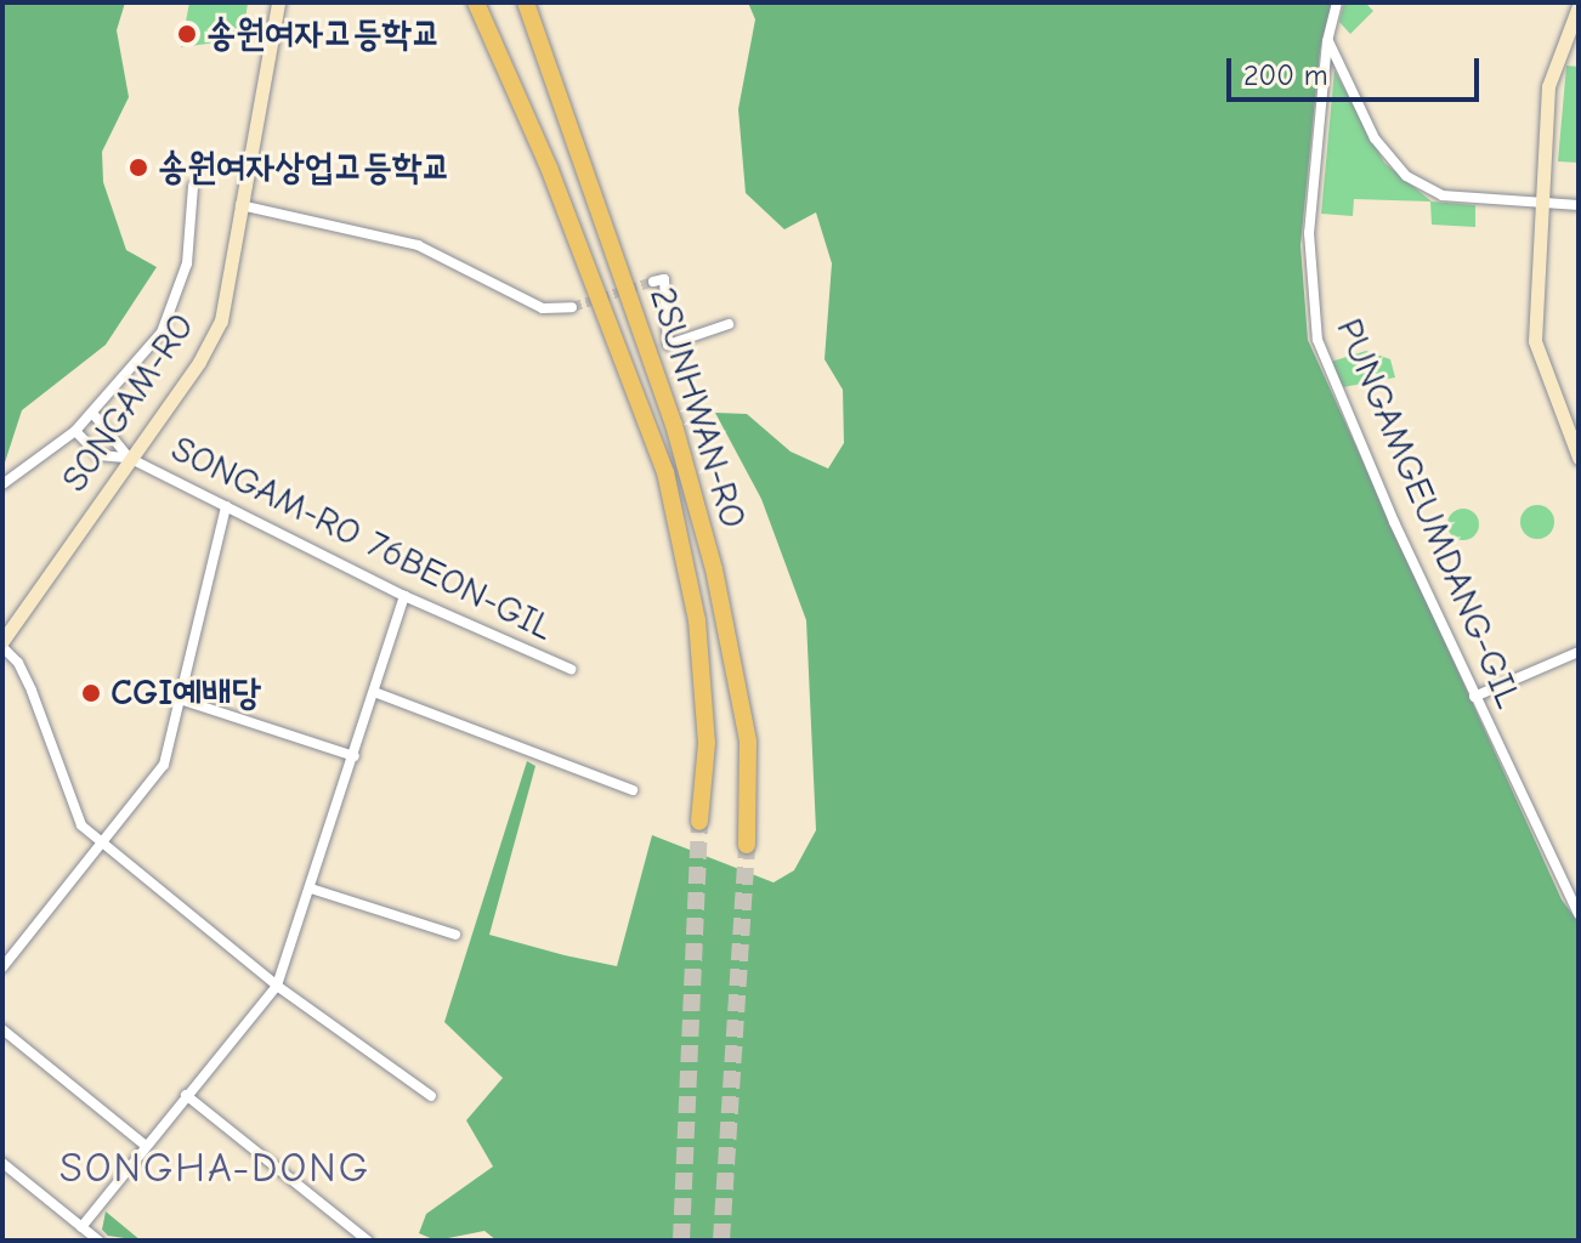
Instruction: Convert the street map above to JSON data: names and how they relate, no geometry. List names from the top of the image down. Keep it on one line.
{"streets":{"highway":["2SUNHWAN-RO"],"main road":["SONGAM-RO"],"street":["PUNGAMGEUMDANG-GIL","SONGAM-RO 76BEON-GIL"]},"crossings":[["SONGAM-RO","SONGAM-RO 76BEON-GIL"]],"districts":["SONGHA-DONG"],"places":["송원여자고등학교","송원여자상업고등학교","CGI예배당"],"scale_bar":"200 m"}
